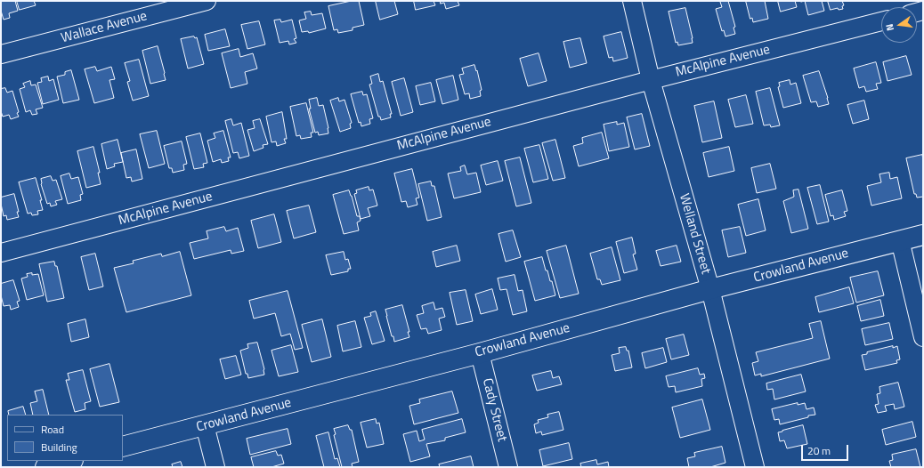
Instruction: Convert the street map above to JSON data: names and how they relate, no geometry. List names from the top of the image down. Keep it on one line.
{"streets":{"main road":["Crowland Avenue"],"street":["Wallace Avenue","McAlpine Avenue","Welland Street","Cady Street"]},"crossings":[["McAlpine Avenue","Welland Street"],["Welland Street","Crowland Avenue"],["Crowland Avenue","Cady Street"]],"legend":["Road","Building"],"scale_bar":"20 m","north":"left"}
